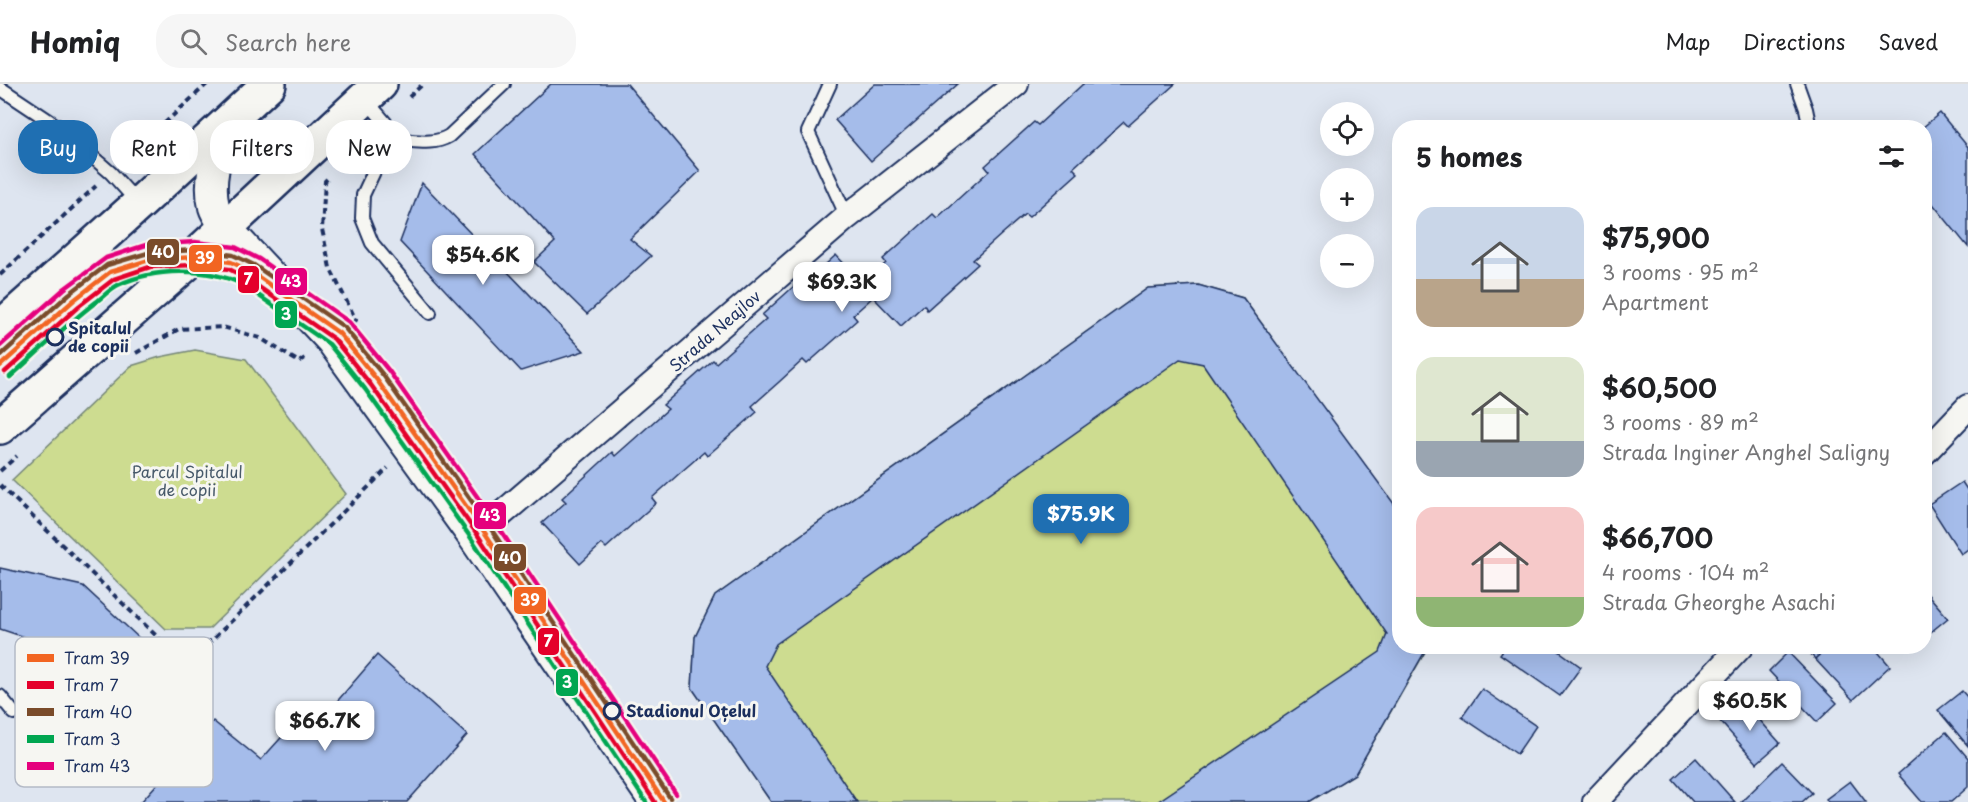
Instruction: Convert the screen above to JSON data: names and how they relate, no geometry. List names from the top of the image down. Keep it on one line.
{"streets":{"street":["Strada Neajlov"]},"parks":["Parcul Spitalul de copii"],"places":["Spitalul de copii","Stadionul Oțelul"],"lines":["tram line 43","tram line 40","tram line 39","tram line 7","tram line 3"],"legend":["Tram 39","Tram 7","Tram 40","Tram 3","Tram 43"],"page":{"header":"Homiq","search":"Search here","nav":["Map","Directions","Saved"],"map_buttons":["+","−"],"chip":["Buy","Rent","Filters","New"],"heading":"5 homes","list":[{"name":"$75,900","note":"3 rooms · 95 m² · Apartment"},{"name":"$60,500","note":"3 rooms · 89 m² · Strada Inginer Anghel Saligny"},{"name":"$66,700","note":"4 rooms · 104 m² · Strada Gheorghe Asachi"}],"price":["$54.6K","$69.3K","$75.9K","$60.5K","$66.7K"]}}
